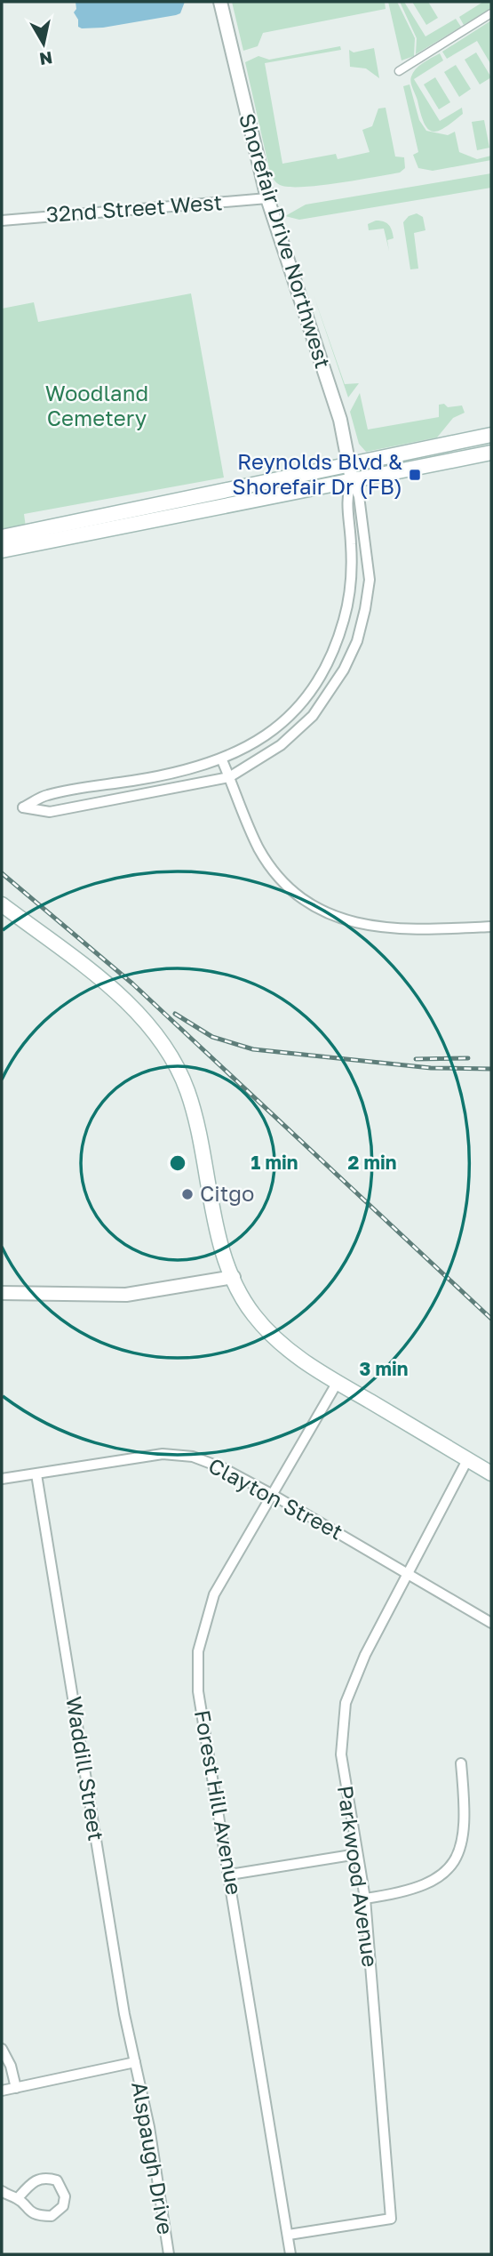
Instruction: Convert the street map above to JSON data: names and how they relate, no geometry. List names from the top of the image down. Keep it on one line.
{"streets":{"street":["32nd Street West","Shorefair Drive Northwest","Clayton Street","Waddill Street","Forest Hill Avenue","Parkwood Avenue","Alspaugh Drive"]},"crossings":[["32nd Street West","Shorefair Drive Northwest"],["Clayton Street","Waddill Street"],["Clayton Street","Forest Hill Avenue"],["Clayton Street","Parkwood Avenue"],["Waddill Street","Alspaugh Drive"],["Forest Hill Avenue","Parkwood Avenue"]],"parks":["Woodland Cemetery"],"places":{"transit":["Reynolds Blvd & Shorefair Dr (FB)"],"other":["Citgo"]},"north":"bottom","rings":["1 min","2 min","3 min"]}
